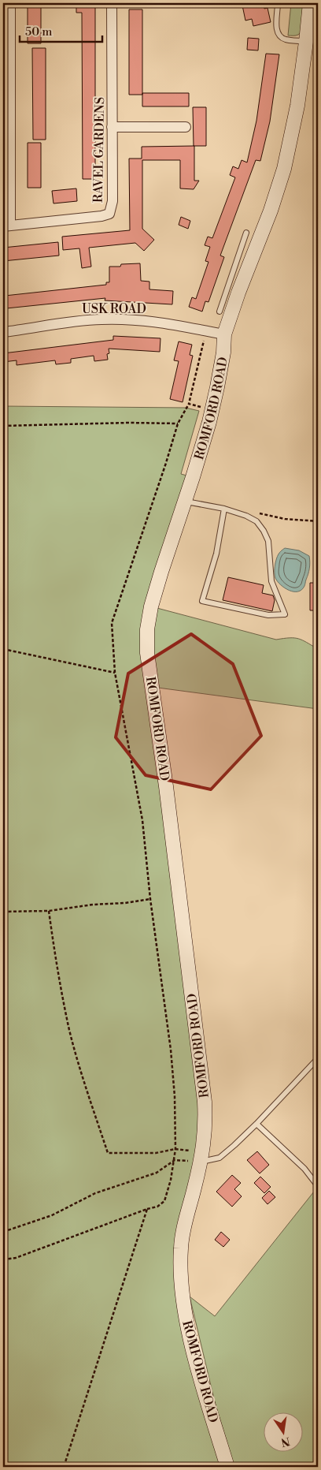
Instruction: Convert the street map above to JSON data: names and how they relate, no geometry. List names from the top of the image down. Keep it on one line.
{"streets":{"street":["RAVEL GARDENS","USK ROAD","ROMFORD ROAD"]},"crossings":[["USK ROAD","ROMFORD ROAD"]],"scale_bar":"50 m","north":"bottom"}
